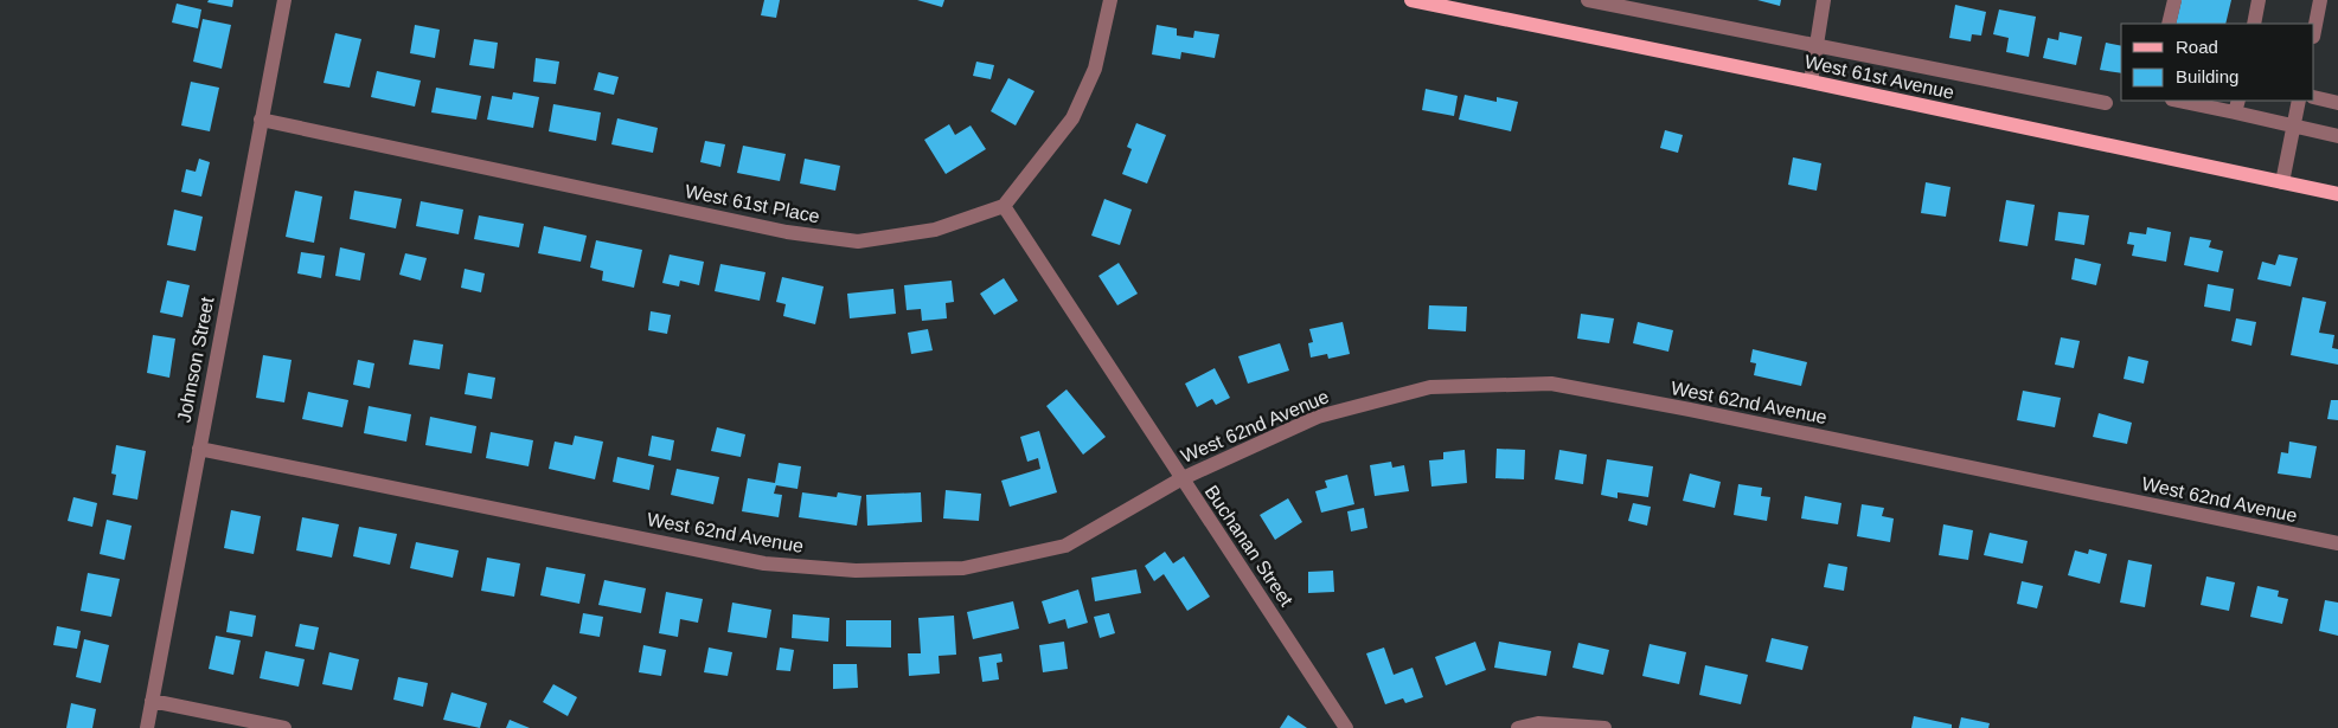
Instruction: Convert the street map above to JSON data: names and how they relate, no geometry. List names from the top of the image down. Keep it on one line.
{"streets":{"main road":["West 61st Avenue"],"street":["West 61st Place","Johnson Street","West 62nd Avenue","Buchanan Street"]},"crossings":[["West 61st Place","Johnson Street"],["West 61st Place","Buchanan Street"],["Johnson Street","West 62nd Avenue"],["West 62nd Avenue","Buchanan Street"]],"legend":["Road","Building"]}
